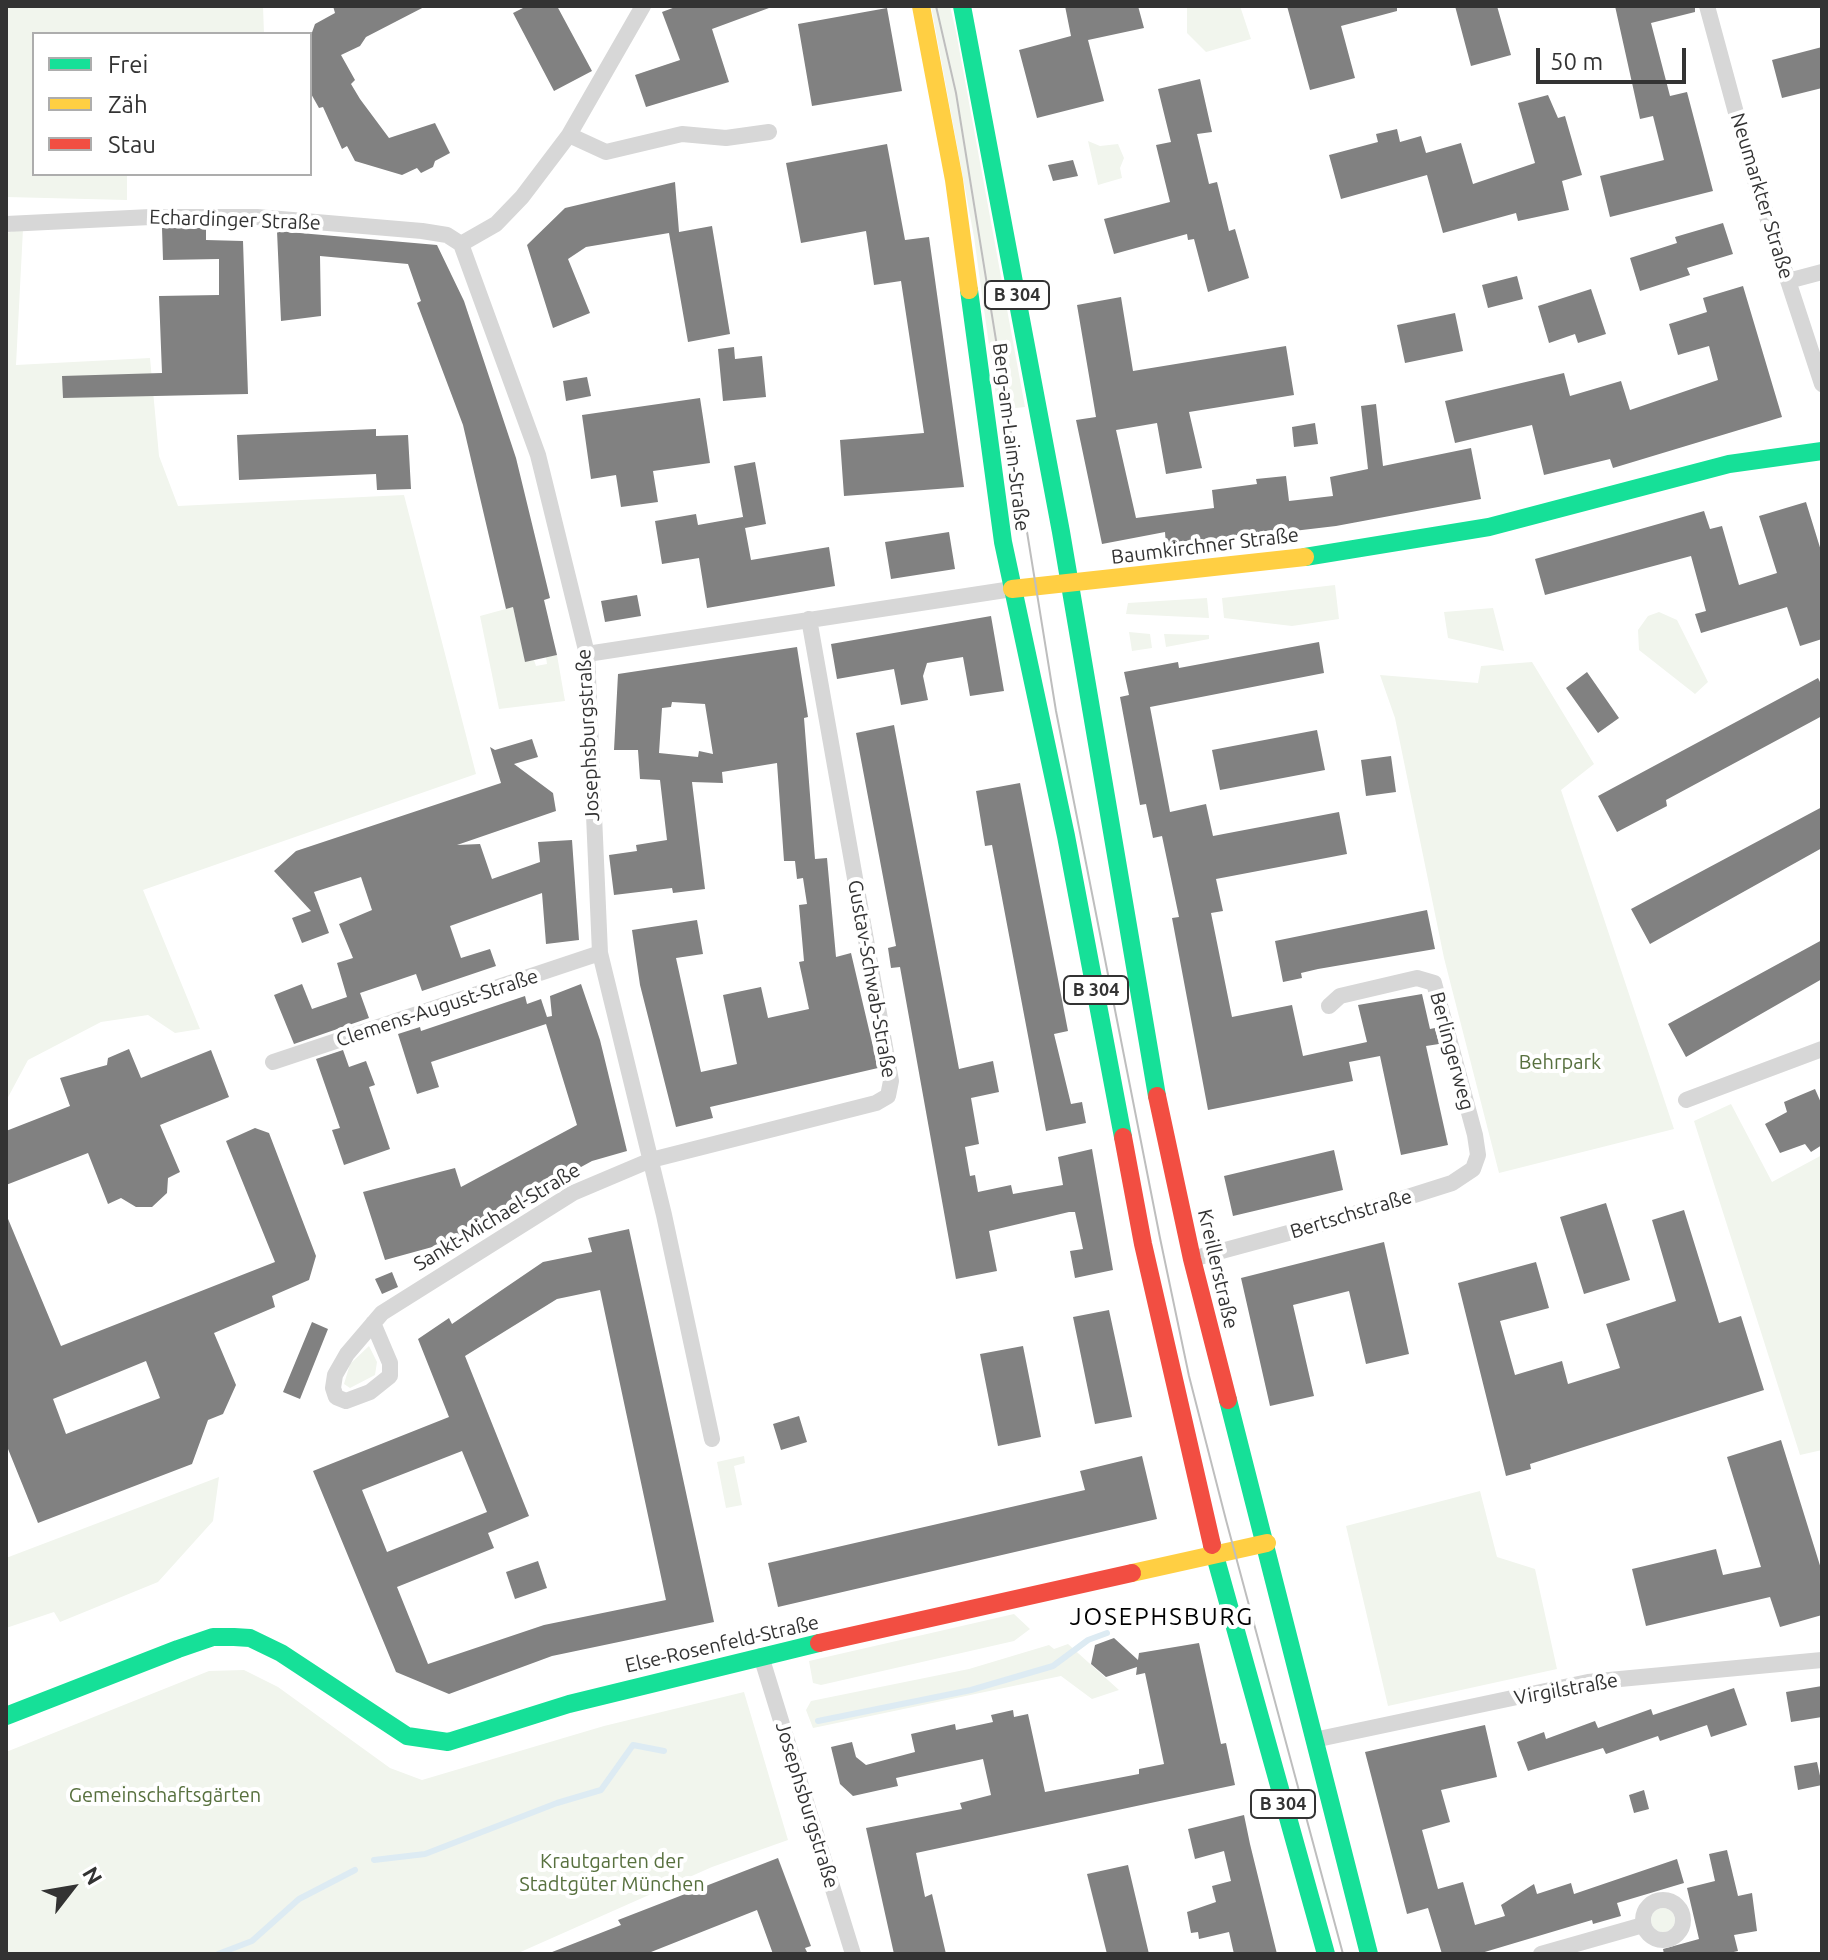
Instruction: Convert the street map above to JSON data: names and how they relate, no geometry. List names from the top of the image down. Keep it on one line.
{"streets":{"main road":["B 304","Berg-am-Laim-Straße","Baumkirchner Straße","Kreillerstraße","Else-Rosenfeld-Straße"],"street":["Neumarkter Straße","Echardinger Straße","Josephsburgstraße","Gustav-Schwab-Straße","Clemens-August-Straße","Berlingerweg","Bertschstraße","Sankt-Michael-Straße","Virgilstraße"]},"crossings":[["Echardinger Straße","Josephsburgstraße"],["B 304","Berg-am-Laim-Straße"],["B 304","Baumkirchner Straße"],["B 304","Else-Rosenfeld-Straße"],["Berg-am-Laim-Straße","Baumkirchner Straße"],["Berg-am-Laim-Straße","Kreillerstraße"],["Baumkirchner Straße","Josephsburgstraße"],["Baumkirchner Straße","Gustav-Schwab-Straße"],["Baumkirchner Straße","Kreillerstraße"],["Josephsburgstraße","Gustav-Schwab-Straße"],["Josephsburgstraße","Clemens-August-Straße"],["Josephsburgstraße","Sankt-Michael-Straße"],["Josephsburgstraße","Else-Rosenfeld-Straße"],["Gustav-Schwab-Straße","Sankt-Michael-Straße"],["Berlingerweg","Bertschstraße"],["Bertschstraße","Kreillerstraße"],["Kreillerstraße","Else-Rosenfeld-Straße"],["Kreillerstraße","Virgilstraße"]],"districts":["JOSEPHSBURG"],"parks":["Behrpark","Gemeinschaftsgärten","Krautgarten der Stadtgüter München"],"legend":["Frei","Zäh","Stau"],"scale_bar":"50 m","north":"top right"}
